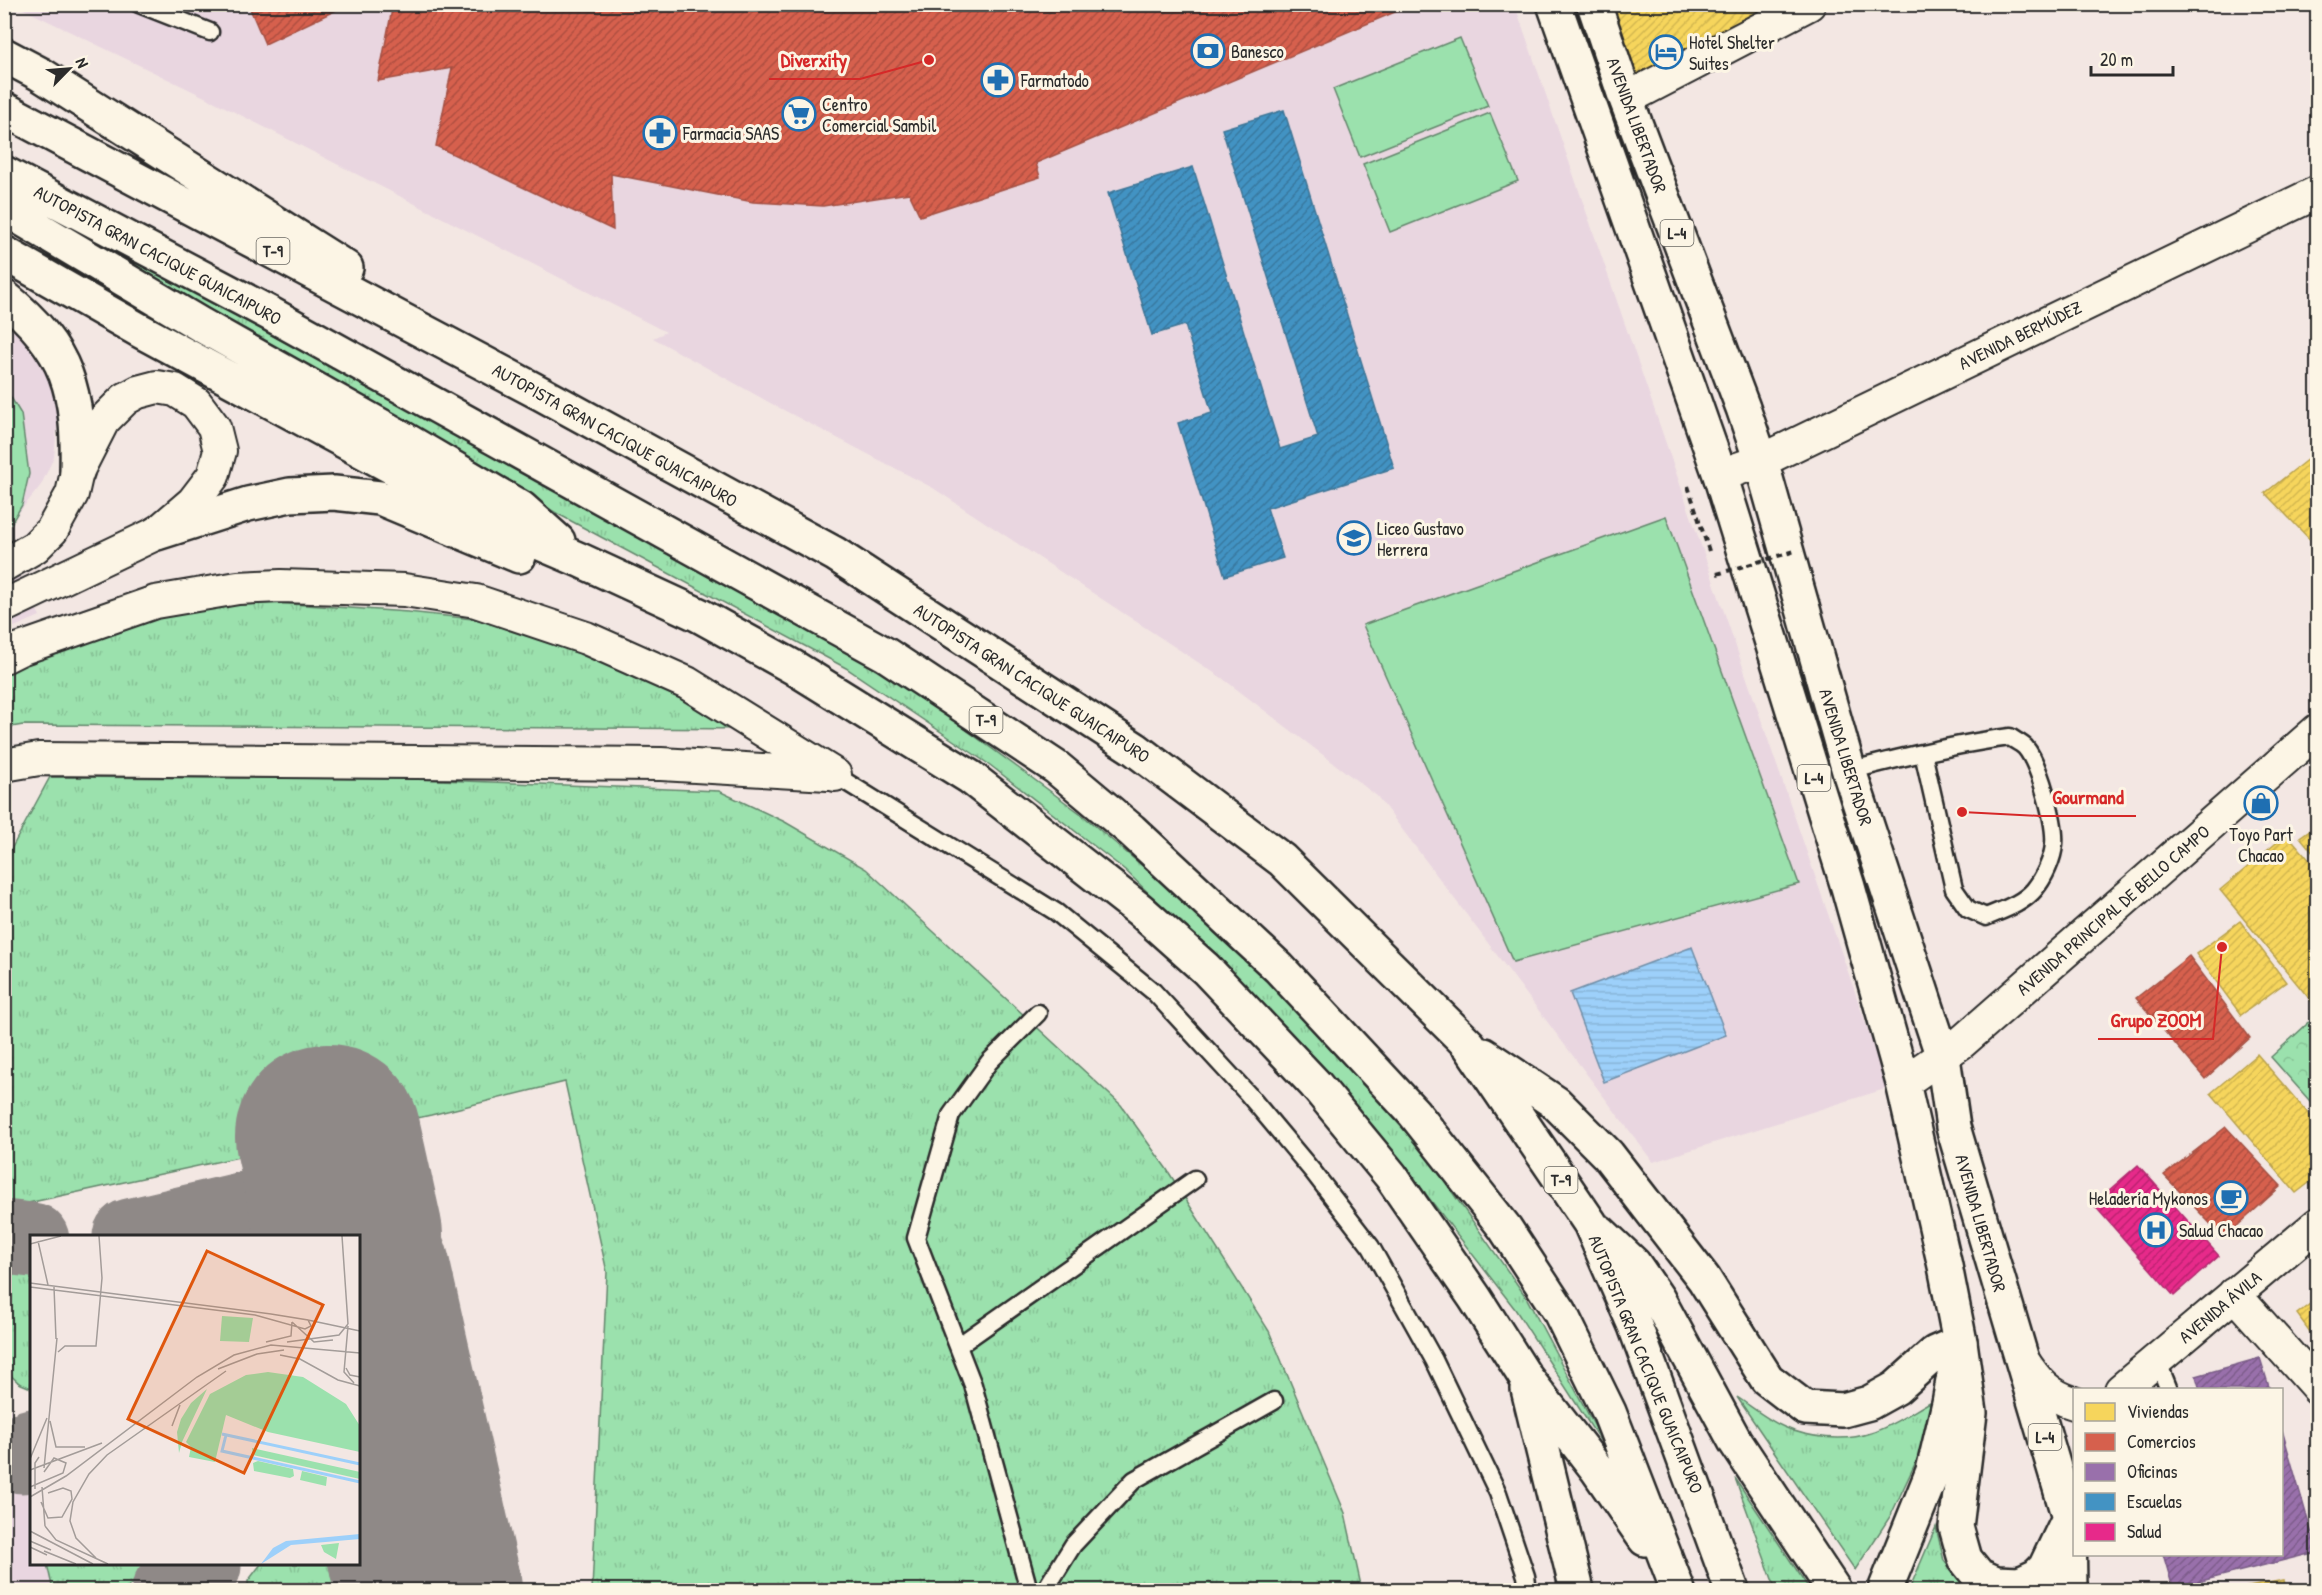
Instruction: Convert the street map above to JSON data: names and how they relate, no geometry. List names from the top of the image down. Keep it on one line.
{"streets":{"main road":["AVENIDA LIBERTADOR","L-4","T-9","AUTOPISTA GRAN CACIQUE GUAICAIPURO"],"street":["AVENIDA BERMÚDEZ","AVENIDA PRINCIPAL DE BELLO CAMPO","AVENIDA ÁVILA"]},"crossings":[["AVENIDA LIBERTADOR","AVENIDA BERMÚDEZ"],["AVENIDA LIBERTADOR","AVENIDA PRINCIPAL DE BELLO CAMPO"]],"places":{"bank":["Banesco"],"hotel":["Hotel Shelter Suites"],"other":["Diverxity","Gourmand","Grupo ZOOM"],"pharmacy":["Farmatodo","Farmacia SAAS"],"supermarket":["Centro Comercial Sambil"],"school or university":["Liceo Gustavo Herrera"],"shop":["Toyo Part Chacao"],"cafe":["Heladería Mykonos"],"hospital":["Salud Chacao"]},"legend":["Viviendas","Comercios","Oficinas","Escuelas","Salud"],"scale_bar":"20 m","north":"top right"}
